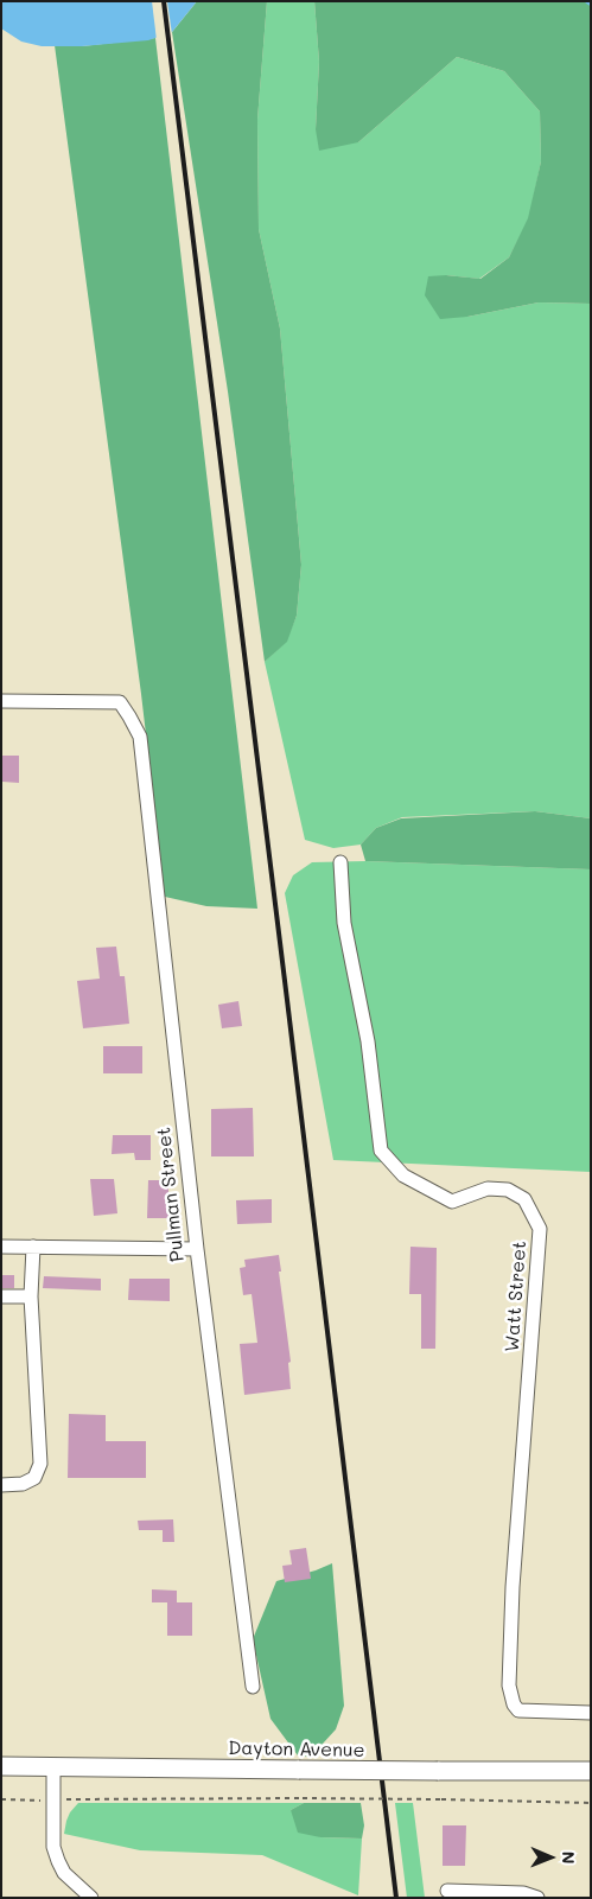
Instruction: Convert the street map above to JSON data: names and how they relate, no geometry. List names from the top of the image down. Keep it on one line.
{"streets":{"main road":["Dayton Avenue"],"street":["Pullman Street","Watt Street"]},"north":"right"}
